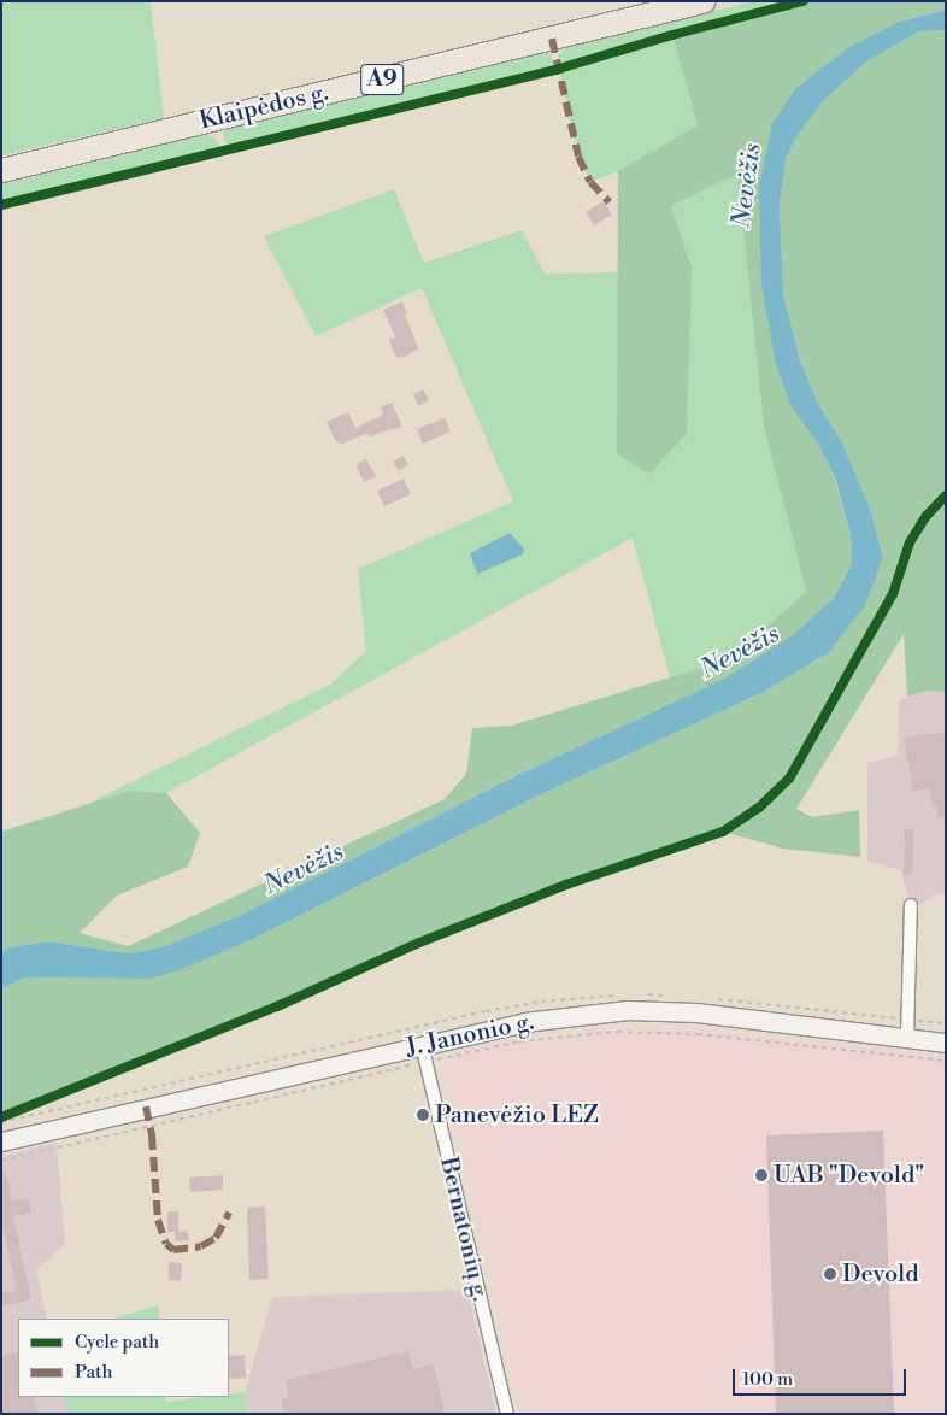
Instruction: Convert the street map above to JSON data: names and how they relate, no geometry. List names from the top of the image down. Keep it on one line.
{"streets":{"highway":["A9","Klaipėdos g."],"street":["J. Janonio g.","Bernatonių g."]},"crossings":[["J. Janonio g.","Bernatonių g."]],"water":["Nevėžis"],"places":["Panevėžio LEZ","UAB \"Devold\"","Devold"],"legend":["Cycle path","Path"],"scale_bar":"100 m"}
